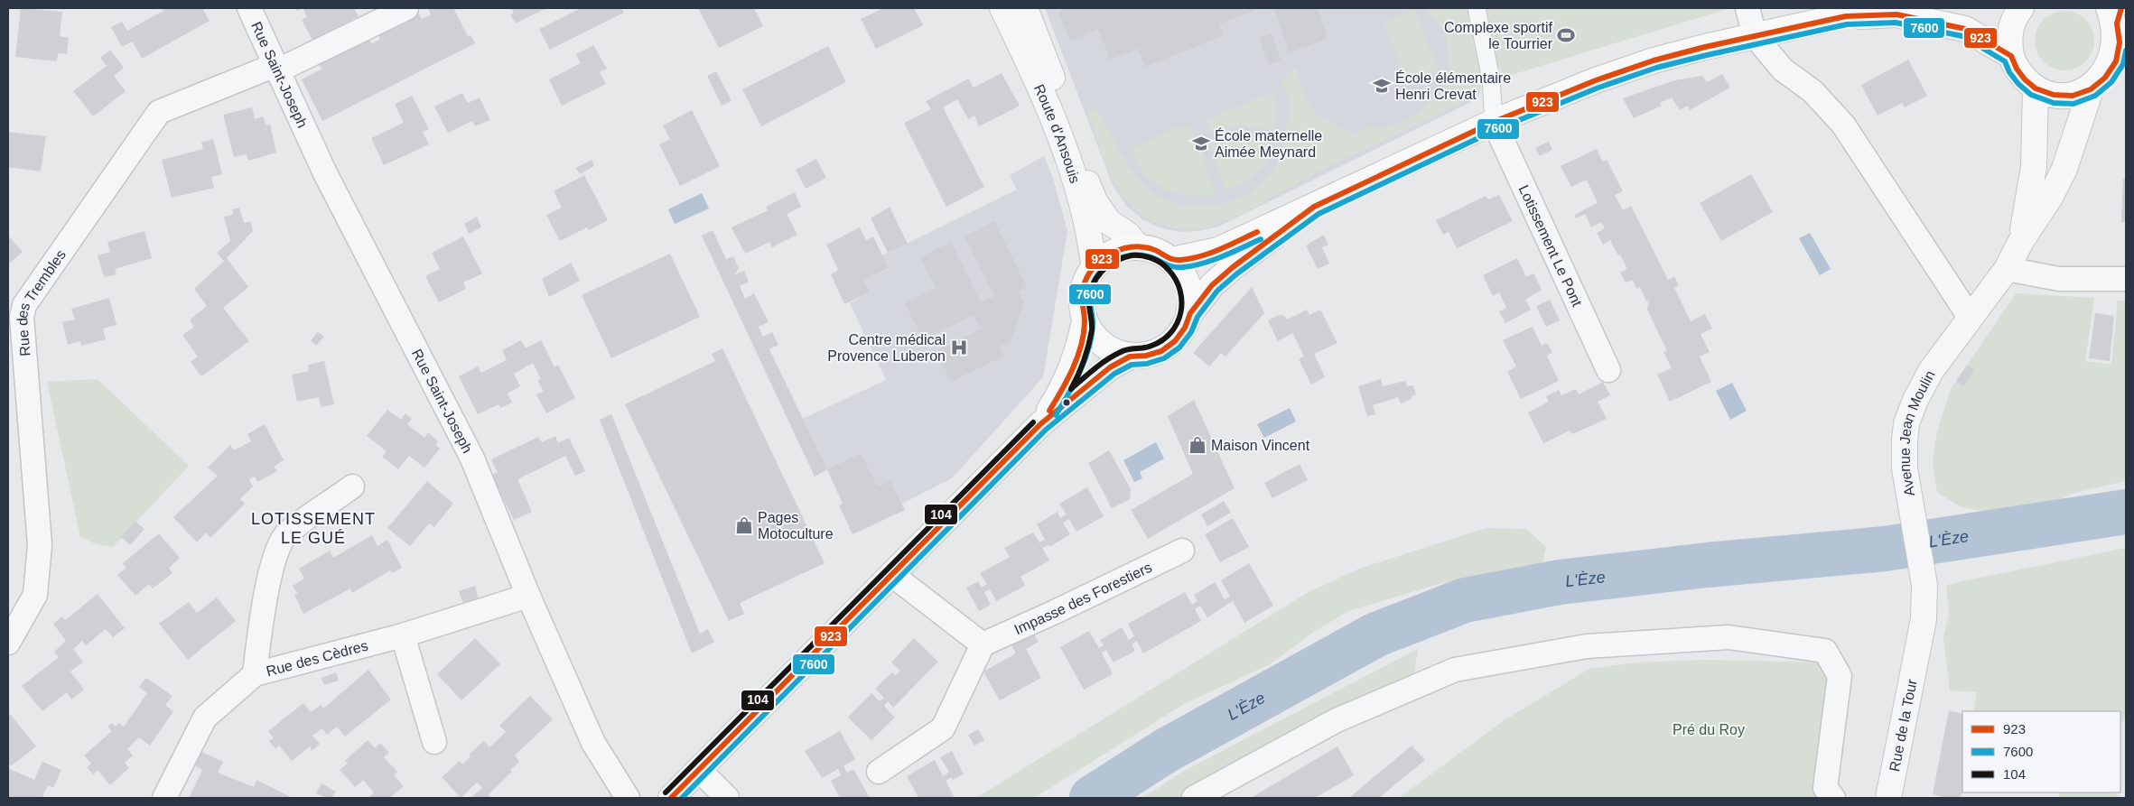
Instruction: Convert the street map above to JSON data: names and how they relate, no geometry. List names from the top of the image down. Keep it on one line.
{"streets":{"street":["Rue Saint-Joseph","Route d'Ansouis","Lotissement Le Pont","Rue des Trembles","Avenue Jean Moulin","Impasse des Forestiers","Rue des Cèdres","Rue de la Tour"]},"crossings":[["Rue Saint-Joseph","Rue des Trembles"],["Rue Saint-Joseph","Rue des Cèdres"],["Avenue Jean Moulin","Rue de la Tour"]],"districts":["LOTISSEMENT LE GUÉ"],"water":["L'Èze"],"parks":["Pré du Roy"],"places":{"sports":["Complexe sportif le Tourrier"],"school or university":["École élémentaire Henri Crevat","École maternelle Aimée Meynard"],"hospital":["Centre médical Provence Luberon"],"shop":["Maison Vincent","Pages Motoculture"]},"lines":["transit line 923","transit line 7600","transit line 104"],"legend":["923","7600","104"]}
